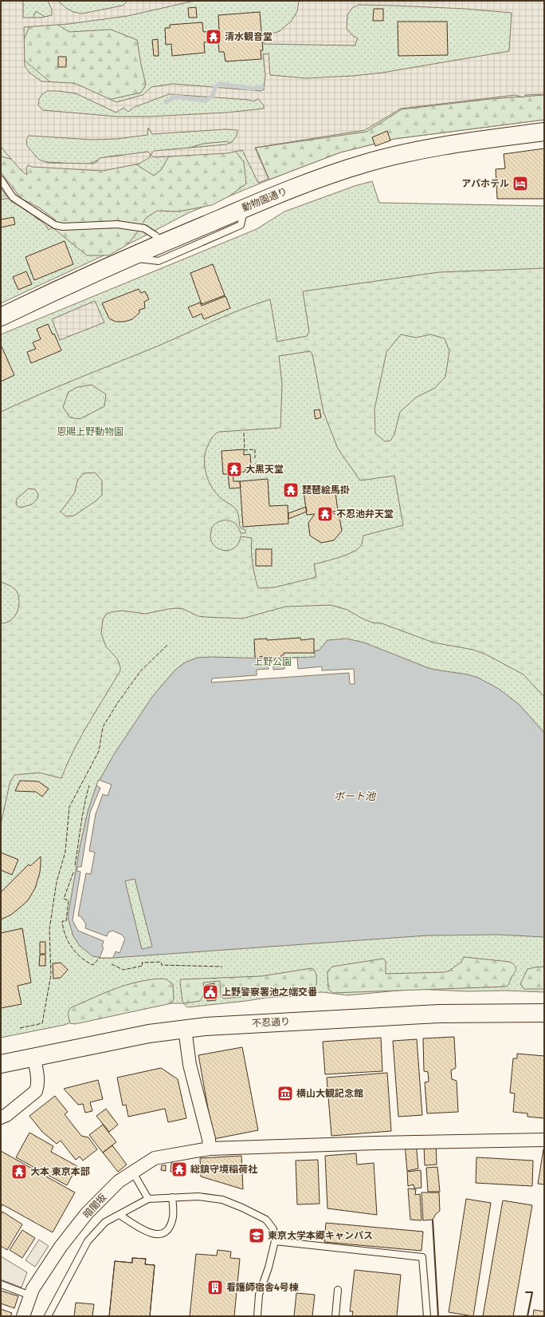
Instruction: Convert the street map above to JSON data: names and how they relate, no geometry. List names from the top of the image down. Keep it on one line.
{"streets":{"street":["動物園通り","不忍通り","暗闇坂"]},"water":["ボート池"],"parks":["恩賜上野動物園","上野公園"],"places":{"temple":["清水観音堂","大黒天堂","琵琶絵馬掛","不忍池弁天堂","総鎮守境稲荷社","大本 東京本部"],"hotel":["アパホテル"],"public building":["上野警察署池之端交番"],"museum":["横山大観記念館"],"school or university":["東京大学本郷キャンパス"],"building":["看護師宿舎4号棟"]}}
